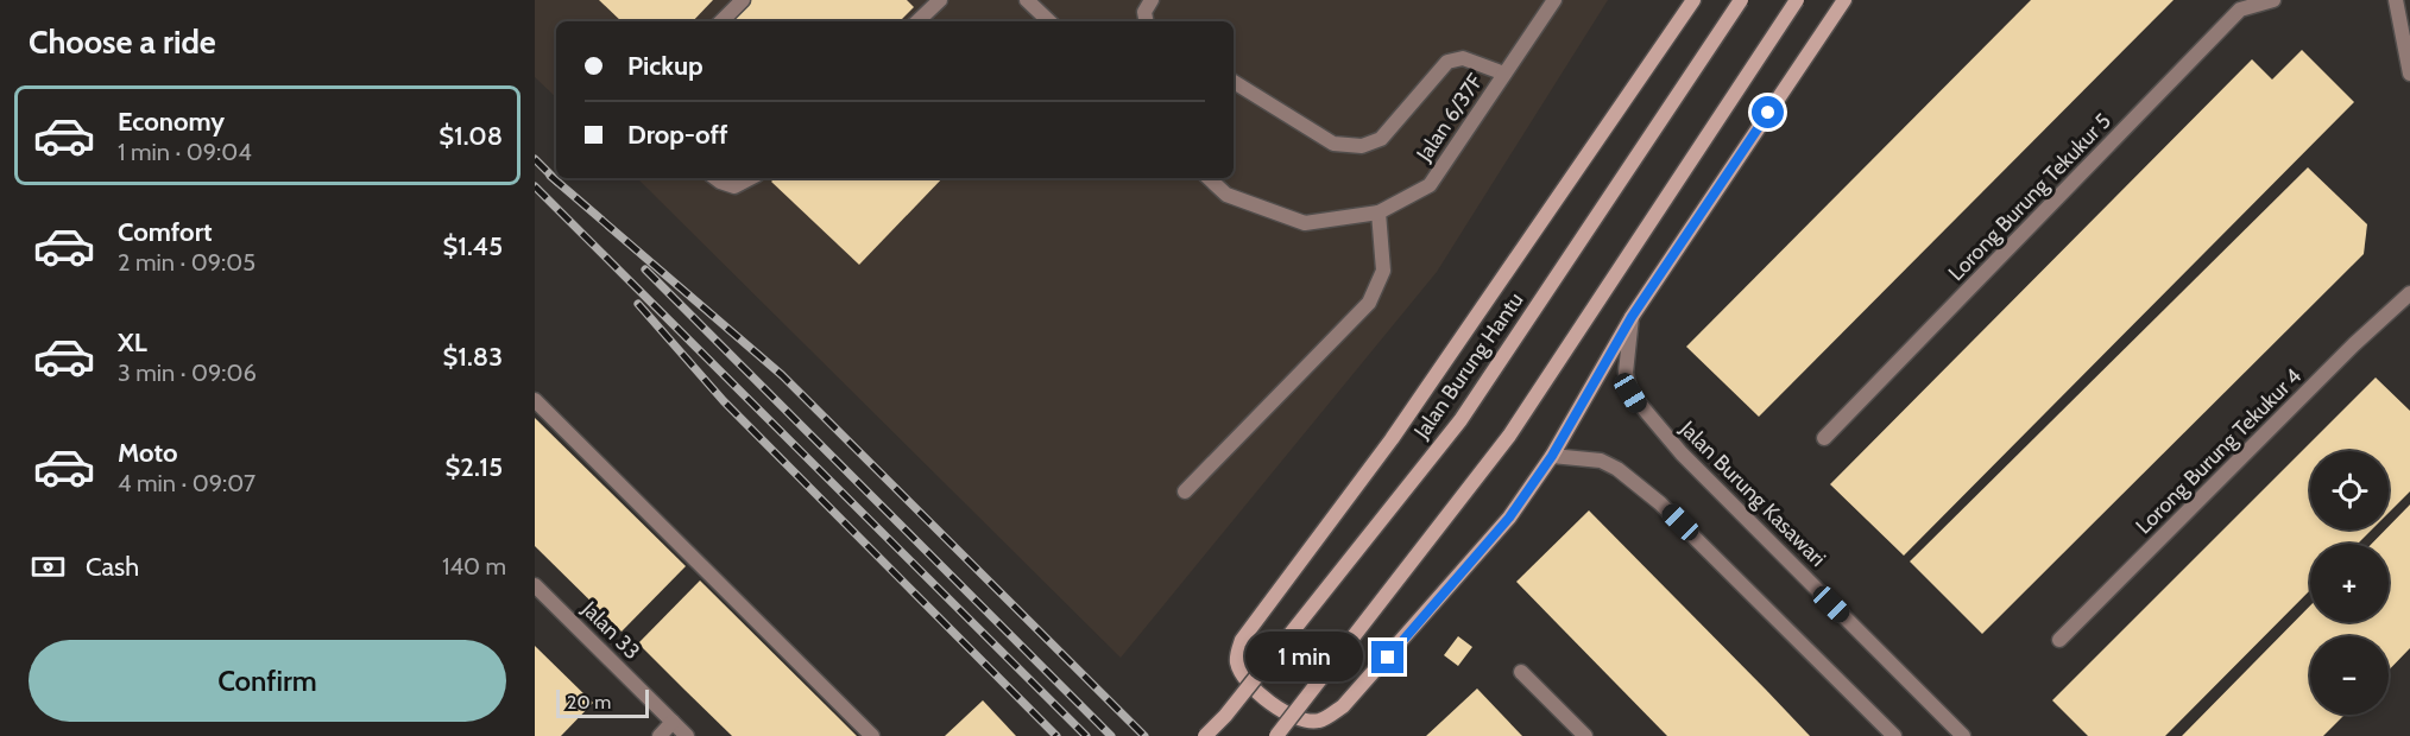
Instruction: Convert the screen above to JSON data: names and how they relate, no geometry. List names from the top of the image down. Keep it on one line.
{"streets":{"main road":["Jalan Burung Hantu"],"street":["Jalan 6/37F","Lorong Burung Tekukur 5","Lorong Burung Tekukur 4","Jalan Burung Kasawari","Jalan 33"]},"scale_bar":"20 m","page":{"heading":"Choose a ride","banner":["Pickup","Drop-off"],"list":[{"name":"Economy","note":"1 min · 09:04","value":"$1.08"},{"name":"Comfort","note":"2 min · 09:05","value":"$1.45"},{"name":"XL","note":"3 min · 09:06","value":"$1.83"},{"name":"Moto","note":"4 min · 09:07","value":"$2.15"}],"map_buttons":["+","−"],"pay":["Cash","140 m"],"buttons":"Confirm","bubble":"1 min","scale":"20 m"}}
